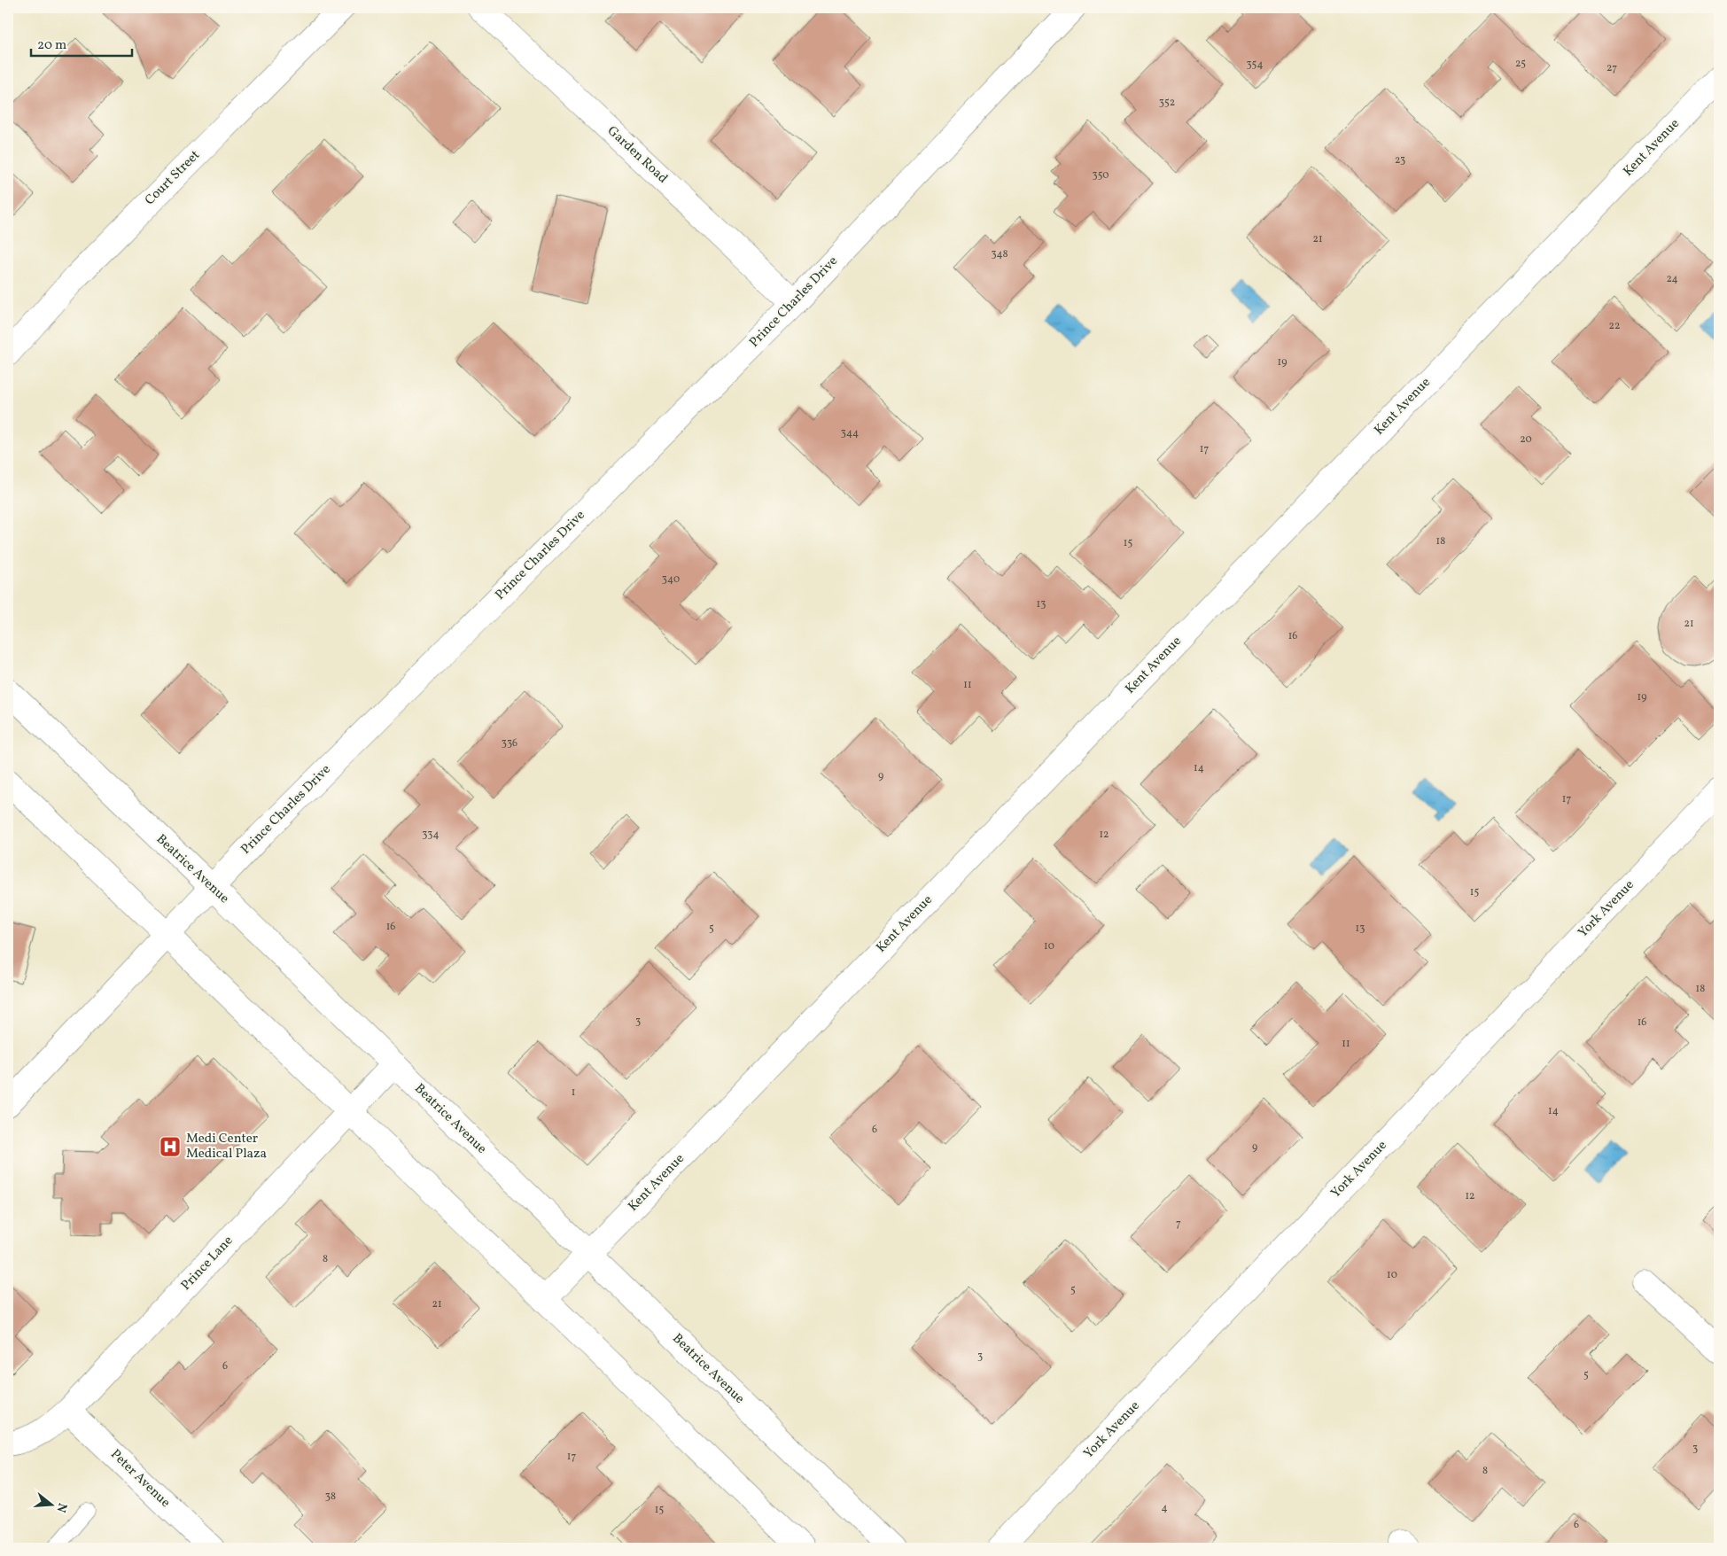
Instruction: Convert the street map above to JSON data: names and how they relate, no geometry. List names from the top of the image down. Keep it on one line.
{"streets":{"main road":["Kent Avenue","Garden Road","Court Street","Prince Charles Drive","Beatrice Avenue","York Avenue","Prince Lane","Peter Avenue"]},"crossings":[["Kent Avenue","Beatrice Avenue"],["Garden Road","Prince Charles Drive"],["Prince Charles Drive","Beatrice Avenue"],["Beatrice Avenue","Prince Lane"],["Prince Lane","Peter Avenue"]],"places":{"hospital":["Medi Center Medical Plaza"]},"house_numbers":["25","354","27","352","23","350","21","348","24","22","19","344","20","17","18","15","340","13","21","16","11","19","336","14","9","17","334","12","15","16","5","13","10","18","3","16","11","1","14","6","9","12","7","8","10","5","21","3","6","5","3","17","8","38","4","15","6"],"scale_bar":"20 m","north":"right"}
